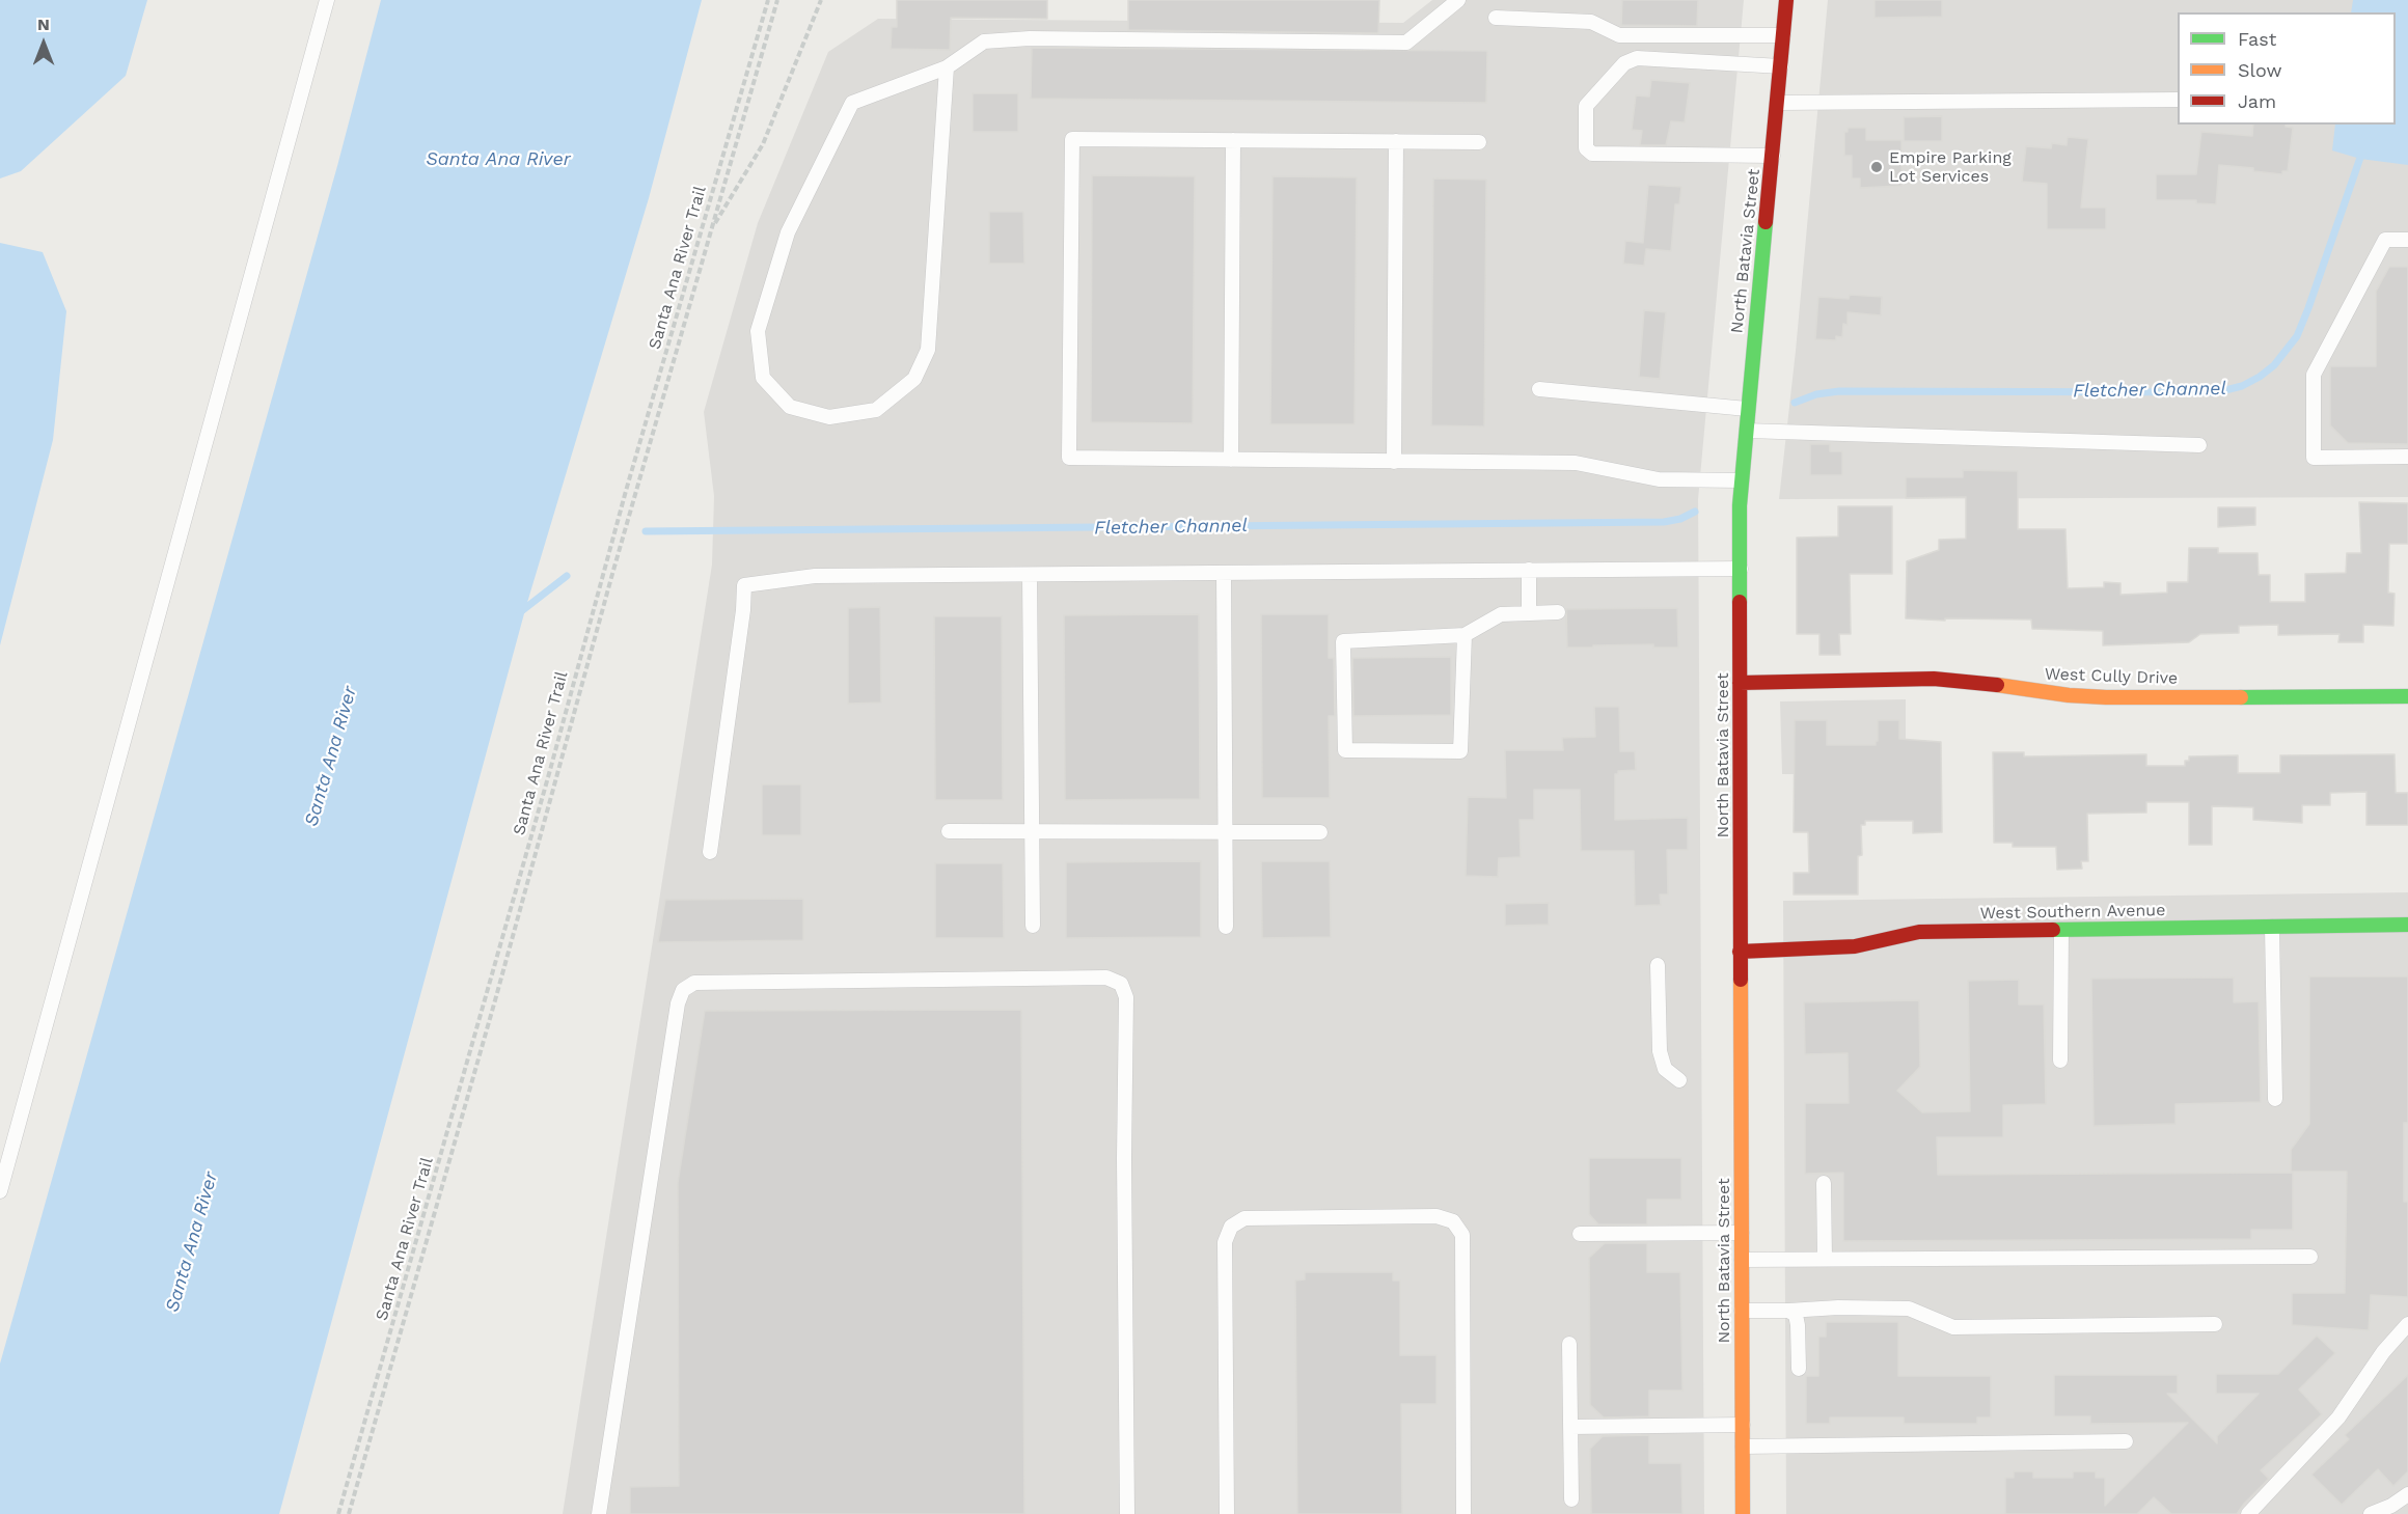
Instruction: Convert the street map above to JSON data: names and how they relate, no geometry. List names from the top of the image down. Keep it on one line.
{"streets":{"main road":["North Batavia Street","West Cully Drive","West Southern Avenue"],"path":["Santa Ana River Trail"]},"crossings":[["North Batavia Street","West Cully Drive"],["North Batavia Street","West Southern Avenue"]],"water":["Santa Ana River","Fletcher Channel"],"places":["Empire Parking Lot Services"],"legend":["Fast","Slow","Jam"],"north":"top"}
